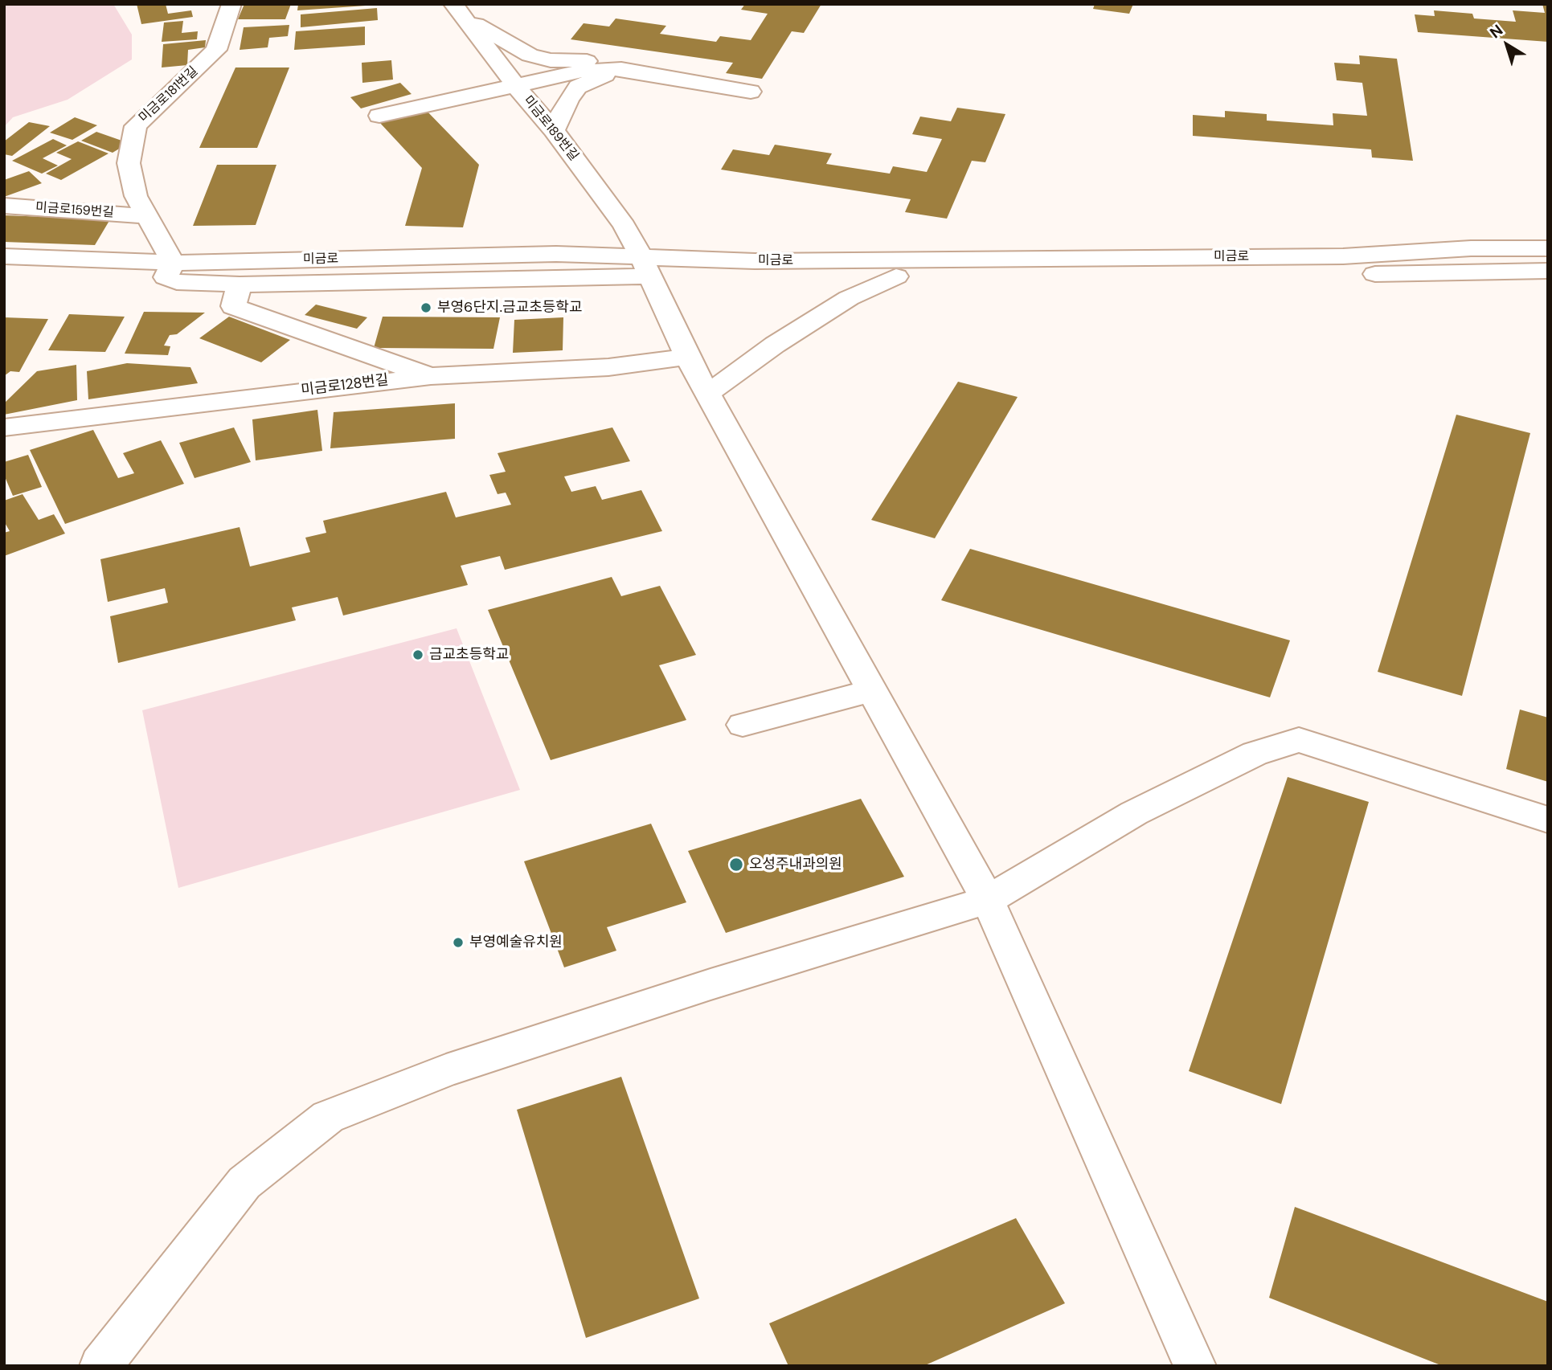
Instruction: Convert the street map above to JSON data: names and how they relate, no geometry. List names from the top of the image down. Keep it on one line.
{"streets":{"street":["미금로181번길","미금로189번길","미금로159번길","미금로","미금로128번길"]},"crossings":[["미금로181번길","미금로159번길"],["미금로181번길","미금로"],["미금로189번길","미금로"],["미금로189번길","미금로128번길"]],"places":["부영6단지.금교초등학교","금교초등학교","오성주내과의원","부영예술유치원"],"north":"top left"}
